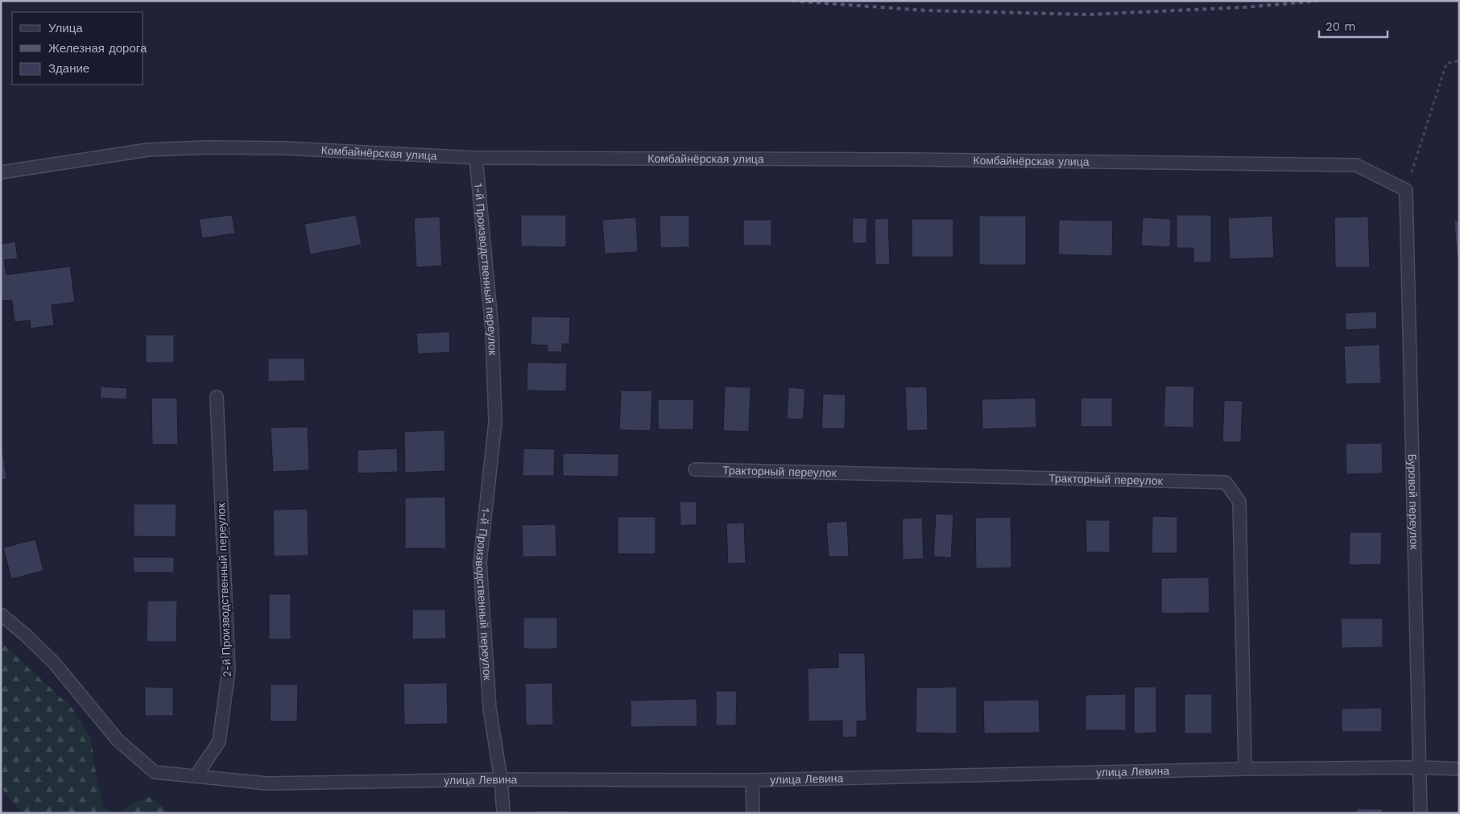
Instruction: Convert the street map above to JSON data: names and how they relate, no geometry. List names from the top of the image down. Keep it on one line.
{"streets":{"street":["Комбайнёрская улица","1-й Производственный переулок","Тракторный переулок","Буровой переулок","2-й Производственный переулок","улица Левина"]},"crossings":[["Комбайнёрская улица","1-й Производственный переулок"],["Комбайнёрская улица","Буровой переулок"],["1-й Производственный переулок","улица Левина"],["Тракторный переулок","улица Левина"],["Буровой переулок","улица Левина"],["2-й Производственный переулок","улица Левина"]],"legend":["Улица","Железная дорога","Здание"],"scale_bar":"20 m"}
